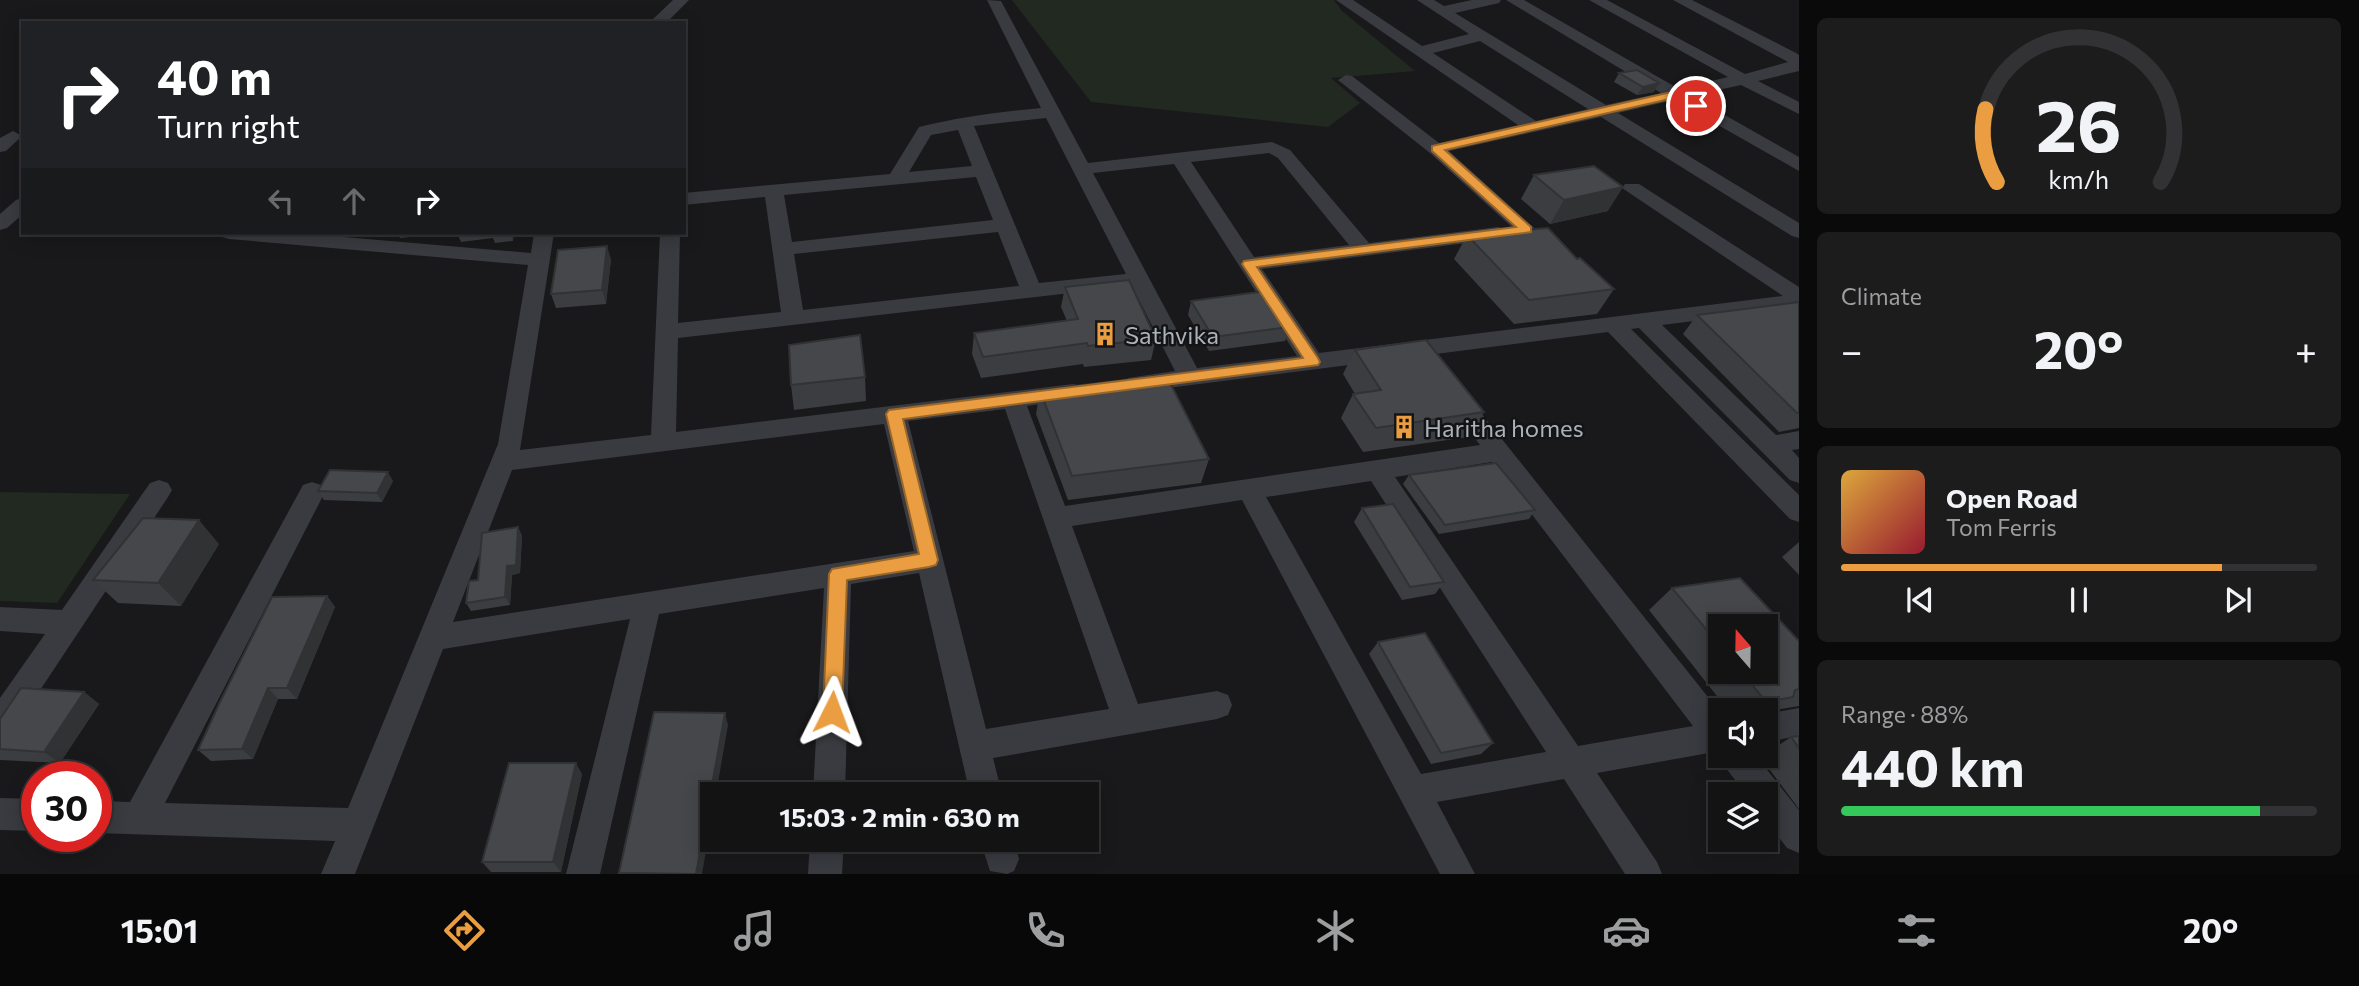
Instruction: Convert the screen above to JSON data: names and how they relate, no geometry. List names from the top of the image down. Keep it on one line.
{"places":{"building":["Sathvika","Haritha homes"]},"north":"top","page":{"turn":["40 m","Turn right"],"tile":["Climate",["Range · 88%","440 km"]],"heat":["−","20°","+"],"song":["Open Road","Tom Ferris"],"limit":"30","trip":"15:03 · 2 min · 630 m","tabs":["15:01","20°"],"gauge":["26","km/h"]}}
